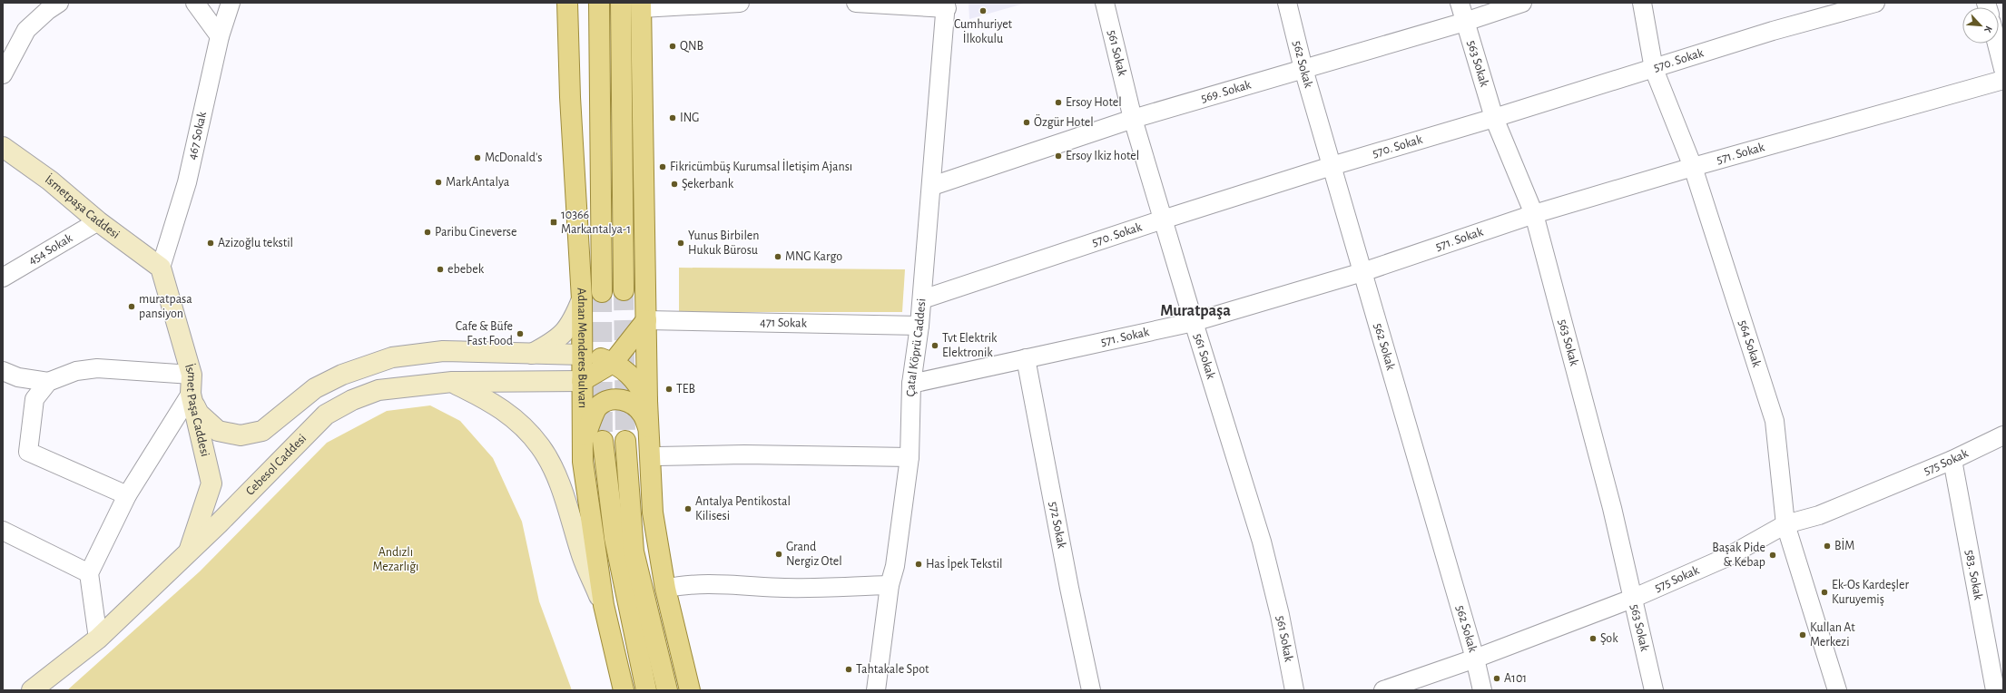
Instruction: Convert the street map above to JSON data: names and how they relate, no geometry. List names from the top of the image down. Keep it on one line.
{"streets":{"main road":["İsmetpaşa Caddesi","Adnan Menderes Bulvarı","İsmet Paşa Caddesi","Cebesol Caddesi"],"street":["561 Sokak","570. Sokak","563 Sokak","562 Sokak","569. Sokak","467 Sokak","571. Sokak","454 Sokak","471 Sokak","564 Sokak","Çatal Köprü Caddesi","575 Sokak","572 Sokak","583. Sokak"]},"crossings":[["561 Sokak","570. Sokak"],["561 Sokak","569. Sokak"],["561 Sokak","571. Sokak"],["570. Sokak","563 Sokak"],["570. Sokak","562 Sokak"],["570. Sokak","564 Sokak"],["570. Sokak","Çatal Köprü Caddesi"],["563 Sokak","569. Sokak"],["563 Sokak","571. Sokak"],["563 Sokak","575 Sokak"],["562 Sokak","569. Sokak"],["562 Sokak","571. Sokak"],["562 Sokak","575 Sokak"],["569. Sokak","Çatal Köprü Caddesi"],["467 Sokak","İsmetpaşa Caddesi"],["467 Sokak","İsmet Paşa Caddesi"],["571. Sokak","564 Sokak"],["571. Sokak","Çatal Köprü Caddesi"],["571. Sokak","572 Sokak"],["İsmetpaşa Caddesi","454 Sokak"],["İsmetpaşa Caddesi","İsmet Paşa Caddesi"],["471 Sokak","Çatal Köprü Caddesi"],["564 Sokak","575 Sokak"],["Adnan Menderes Bulvarı","Cebesol Caddesi"],["İsmet Paşa Caddesi","Cebesol Caddesi"],["575 Sokak","583. Sokak"]],"districts":["Muratpaşa"],"parks":["Andızlı Mezarlığı"],"places":{"other":["Cumhuriyet İlkokulu","QNB","Ersoy Hotel","ING","Özgür Hotel","Ersoy Ikiz hotel","McDonald's","Fikricümbüş Kurumsal İletişim Ajansı","MarkAntalya","Şekerbank","Paribu Cineverse","Azizoğlu tekstil","Yunus Birbilen Hukuk Bürosu","MNG Kargo","ebebek","muratpasa pansiyon","Cafe & Büfe Fast Food","Tvt Elektrik Elektronik","TEB","Antalya Pentikostal Kilisesi","BİM","Grand Nergiz Otel","Başak Pide & Kebap","Has İpek Tekstil","Ek-Os Kardeşler Kuruyemiş","Kullan At Merkezi","Şok","Tahtakale Spot","A101"],"transit":["10366 Markantalya-1"]},"north":"bottom right"}
